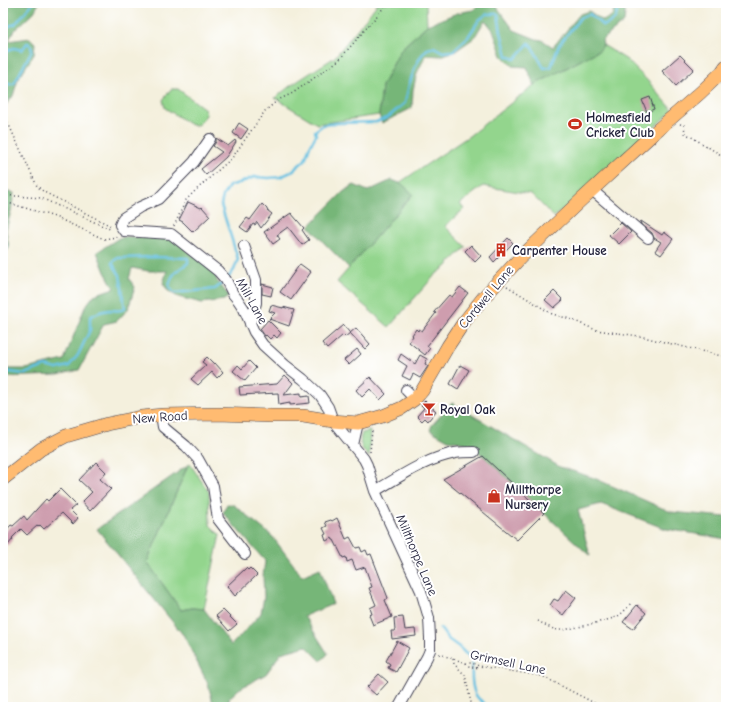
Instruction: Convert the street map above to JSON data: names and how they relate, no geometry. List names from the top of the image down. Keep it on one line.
{"streets":{"main road":["Cordwell Lane","New Road"],"street":["Mill Lane","Millthorpe Lane"],"path":["Grimsell Lane"]},"crossings":[["Cordwell Lane","Mill Lane"],["Cordwell Lane","New Road"],["Cordwell Lane","Millthorpe Lane"],["Mill Lane","New Road"],["Mill Lane","Millthorpe Lane"],["New Road","Millthorpe Lane"],["Millthorpe Lane","Grimsell Lane"]],"places":{"sports":["Holmesfield Cricket Club"],"building":["Carpenter House"],"bar":["Royal Oak"],"shop":["Millthorpe Nursery"]}}
